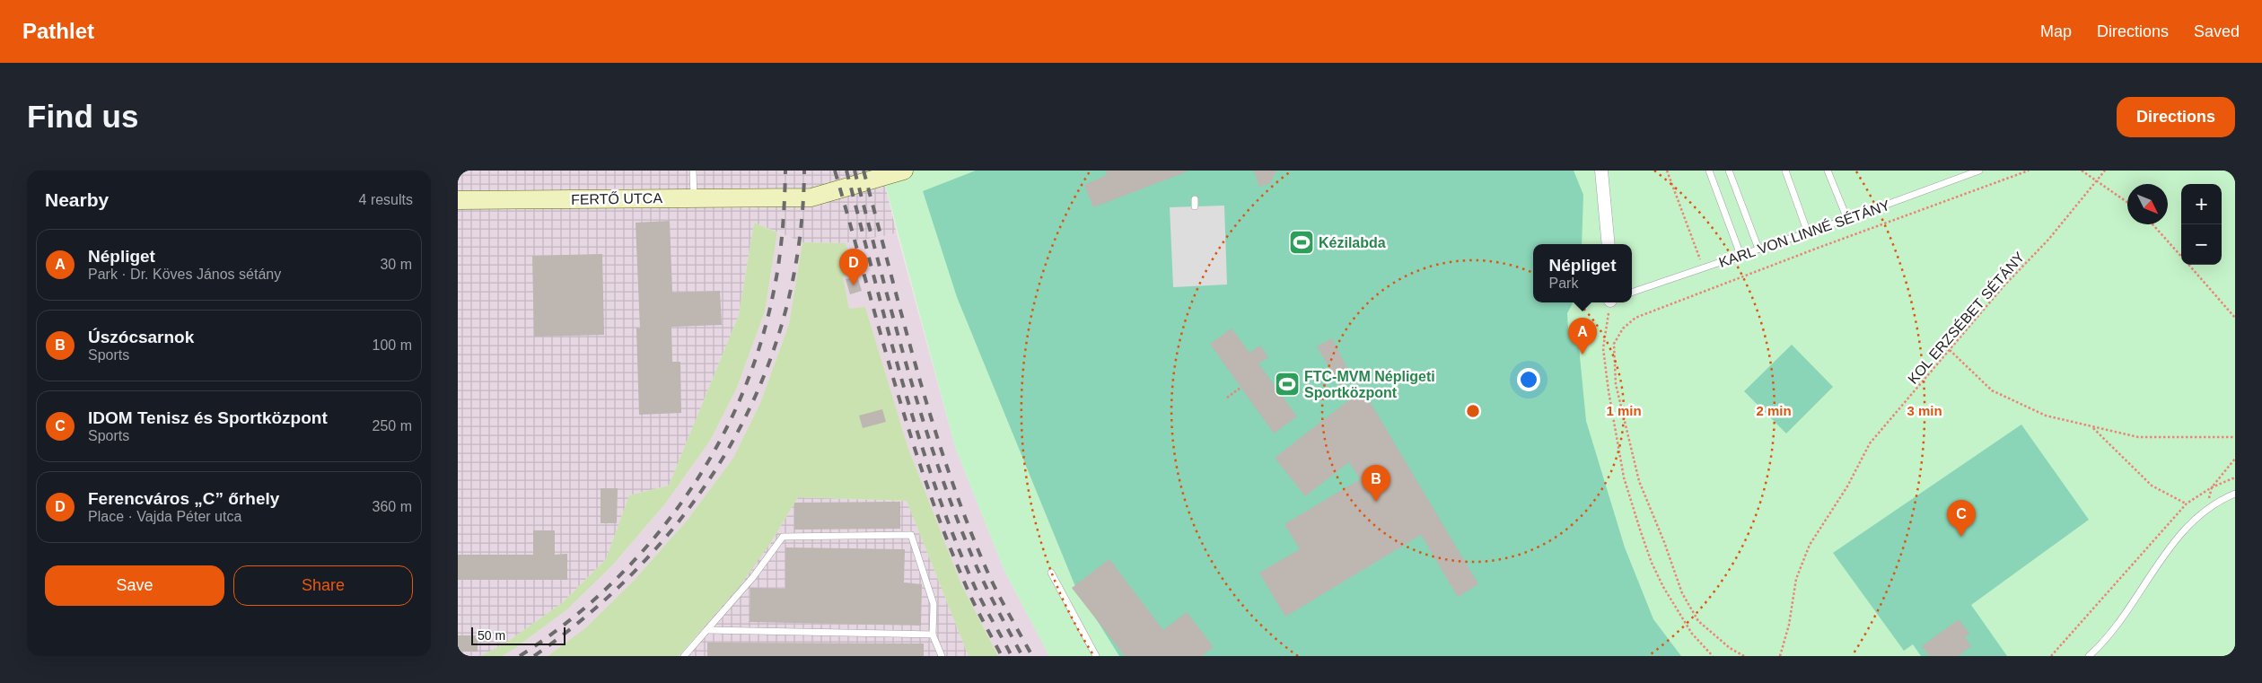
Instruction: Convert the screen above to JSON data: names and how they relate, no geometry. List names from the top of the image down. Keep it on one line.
{"streets":{"street":["FERTŐ UTCA"],"lane":["KARL VON LINNÉ SÉTÁNY"],"path":["KOL ERZSÉBET SÉTÁNY"]},"places":{"sports":["Kézilabda","FTC-MVM Népligeti Sportközpont"]},"scale_bar":"50 m","north":"bottom right","page":{"header":"Pathlet","nav":["Map","Directions","Saved"],"buttons":["Directions",["Save","Share"]],"title":"Find us","heading":["Nearby","4 results"],"map_buttons":["+","−"],"list":[{"mark":"A","name":"Népliget","note":"Park · Dr. Köves János sétány","value":"30 m"},{"mark":"B","name":"Úszócsarnok","note":"Sports","value":"100 m"},{"mark":"C","name":"IDOM Tenisz és Sportközpont","note":"Sports","value":"250 m"},{"mark":"D","name":"Ferencváros „C” őrhely","note":"Place · Vajda Péter utca","value":"360 m"}],"popup":["Népliget","Park"],"pins":["D","A","B","C"],"scale":"50 m"},"rings":["1 min","2 min","3 min"]}
